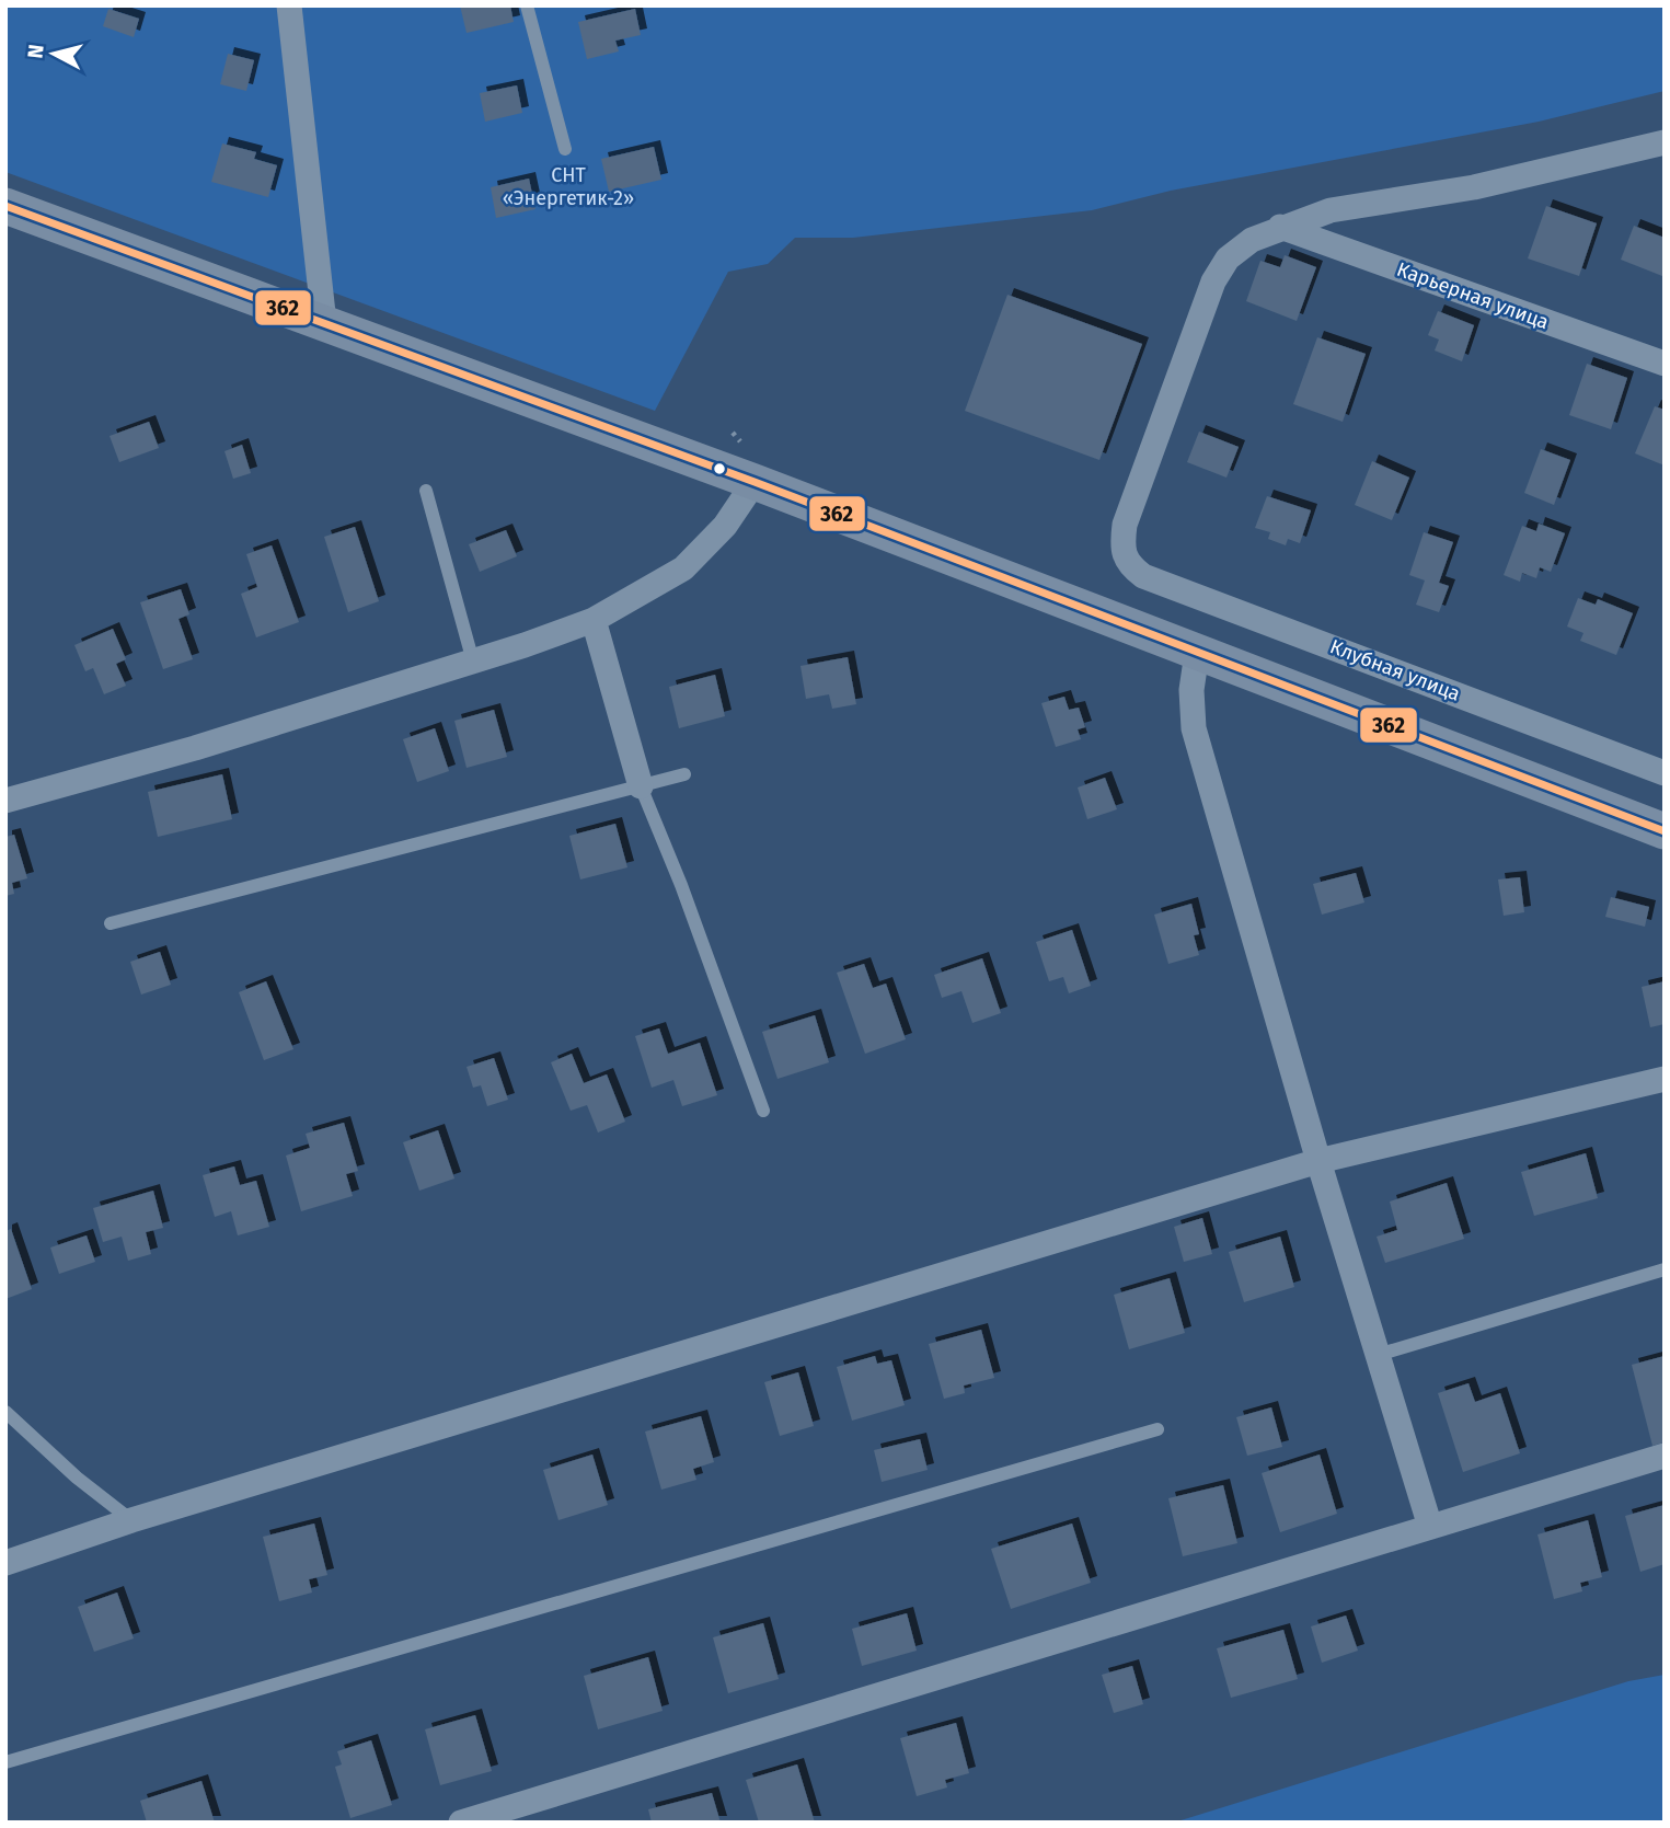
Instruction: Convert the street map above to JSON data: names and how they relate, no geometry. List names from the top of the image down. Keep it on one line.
{"streets":{"street":["Карьерная улица","Клубная улица"]},"crossings":[["Карьерная улица","Клубная улица"]],"parks":["СНТ «Энергетик-2»"],"lines":["transit line 362"],"north":"left"}
